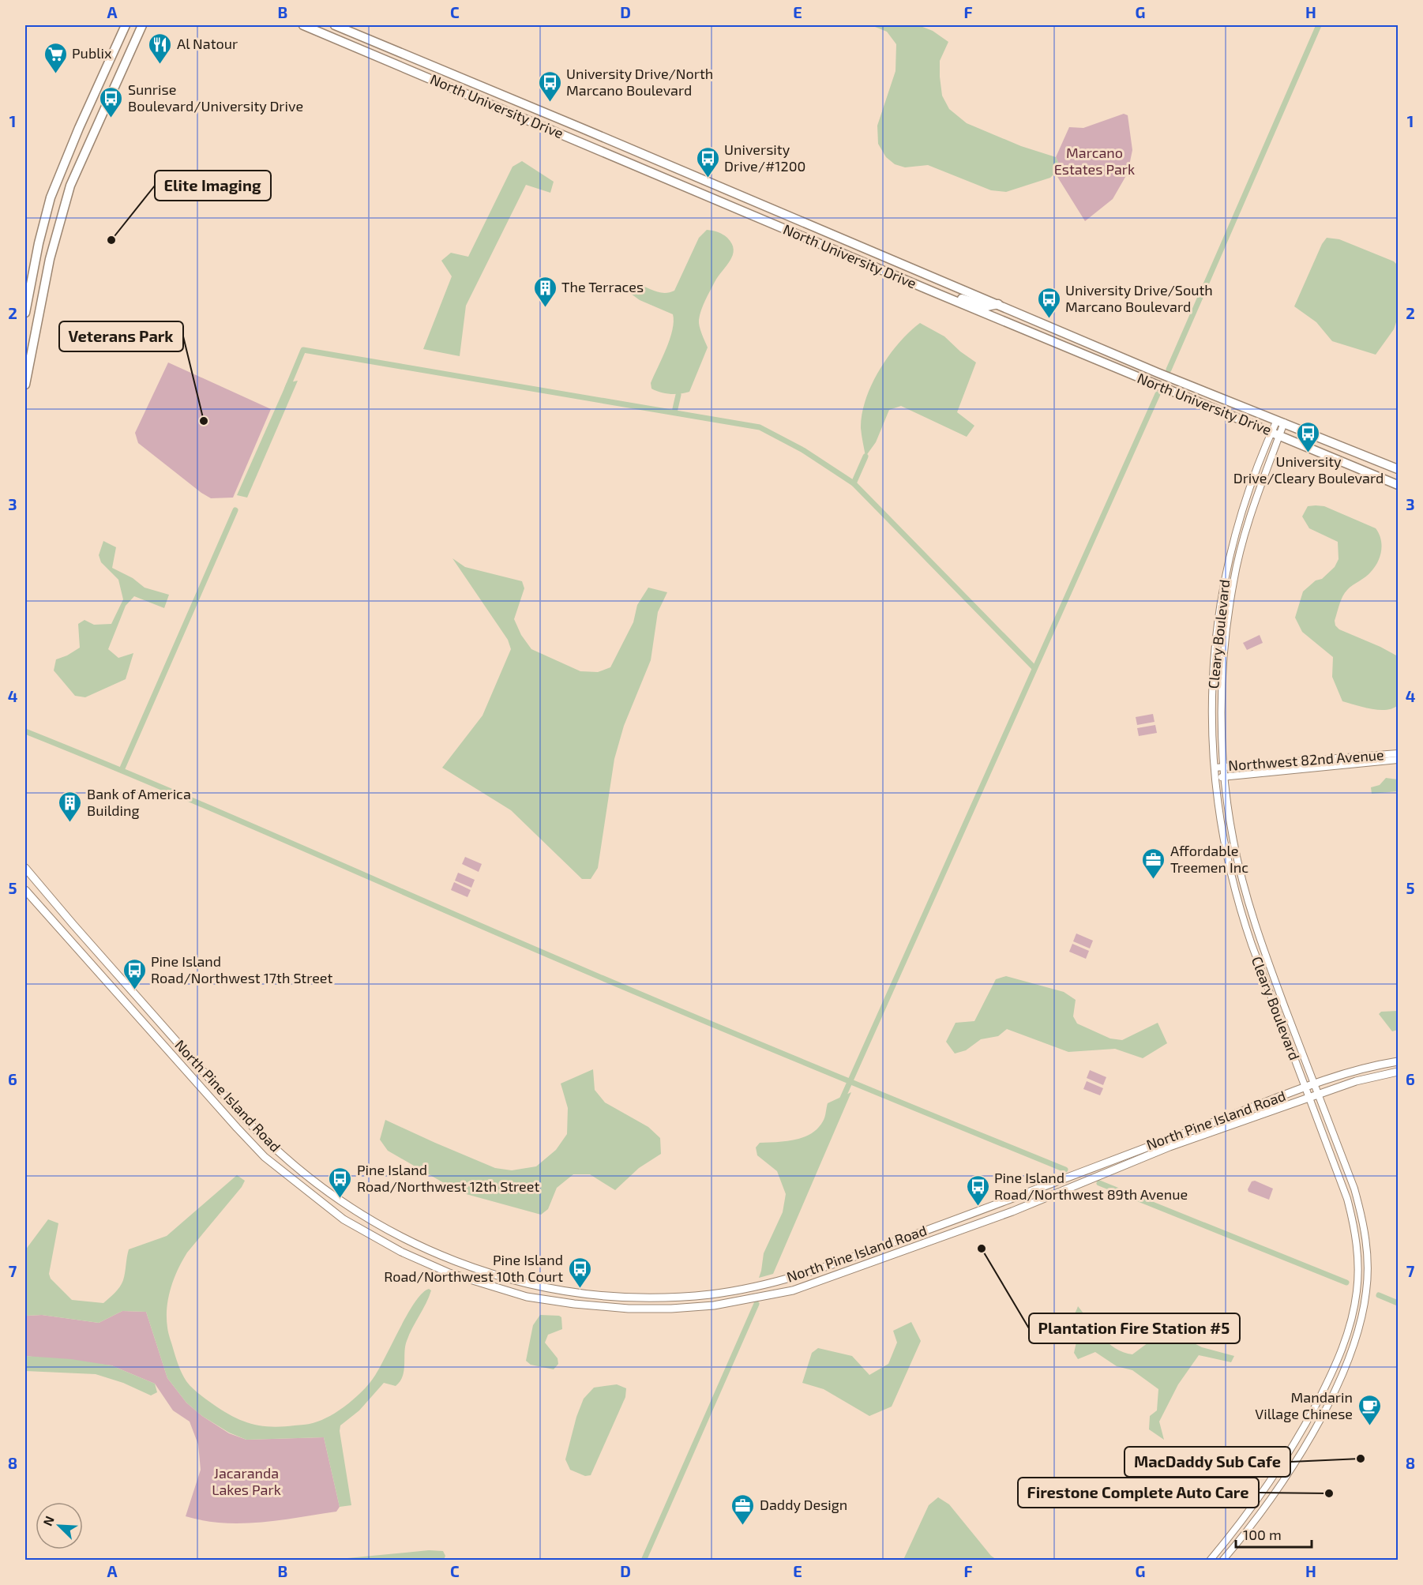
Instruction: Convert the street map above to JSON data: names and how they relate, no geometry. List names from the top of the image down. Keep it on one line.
{"streets":{"main road":["North University Drive","North Pine Island Road"],"street":["Cleary Boulevard","Northwest 82nd Avenue"]},"crossings":[["North University Drive","Cleary Boulevard"],["Cleary Boulevard","Northwest 82nd Avenue"],["Cleary Boulevard","North Pine Island Road"]],"parks":["Marcano Estates Park","Jacaranda Lakes Park"],"places":{"restaurant":["Al Natour"],"supermarket":["Publix"],"bus stop":["University Drive/North Marcano Boulevard","Sunrise Boulevard/University Drive","University Drive/#1200","University Drive/South Marcano Boulevard","University Drive/Cleary Boulevard","Pine Island Road/Northwest 17th Street","Pine Island Road/Northwest 12th Street","Pine Island Road/Northwest 89th Avenue","Pine Island Road/Northwest 10th Court"],"other":["Elite Imaging","Veterans Park","Plantation Fire Station #5","MacDaddy Sub Cafe","Firestone Complete Auto Care"],"building":["The Terraces","Bank of America Building"],"office":["Affordable Treemen Inc","Daddy Design"],"cafe":["Mandarin Village Chinese"]},"scale_bar":"100 m","north":"top left","grid":{"columns":["A","B","C","D","E","F","G","H"],"rows":["1","2","3","4","5","6","7","8"]}}
